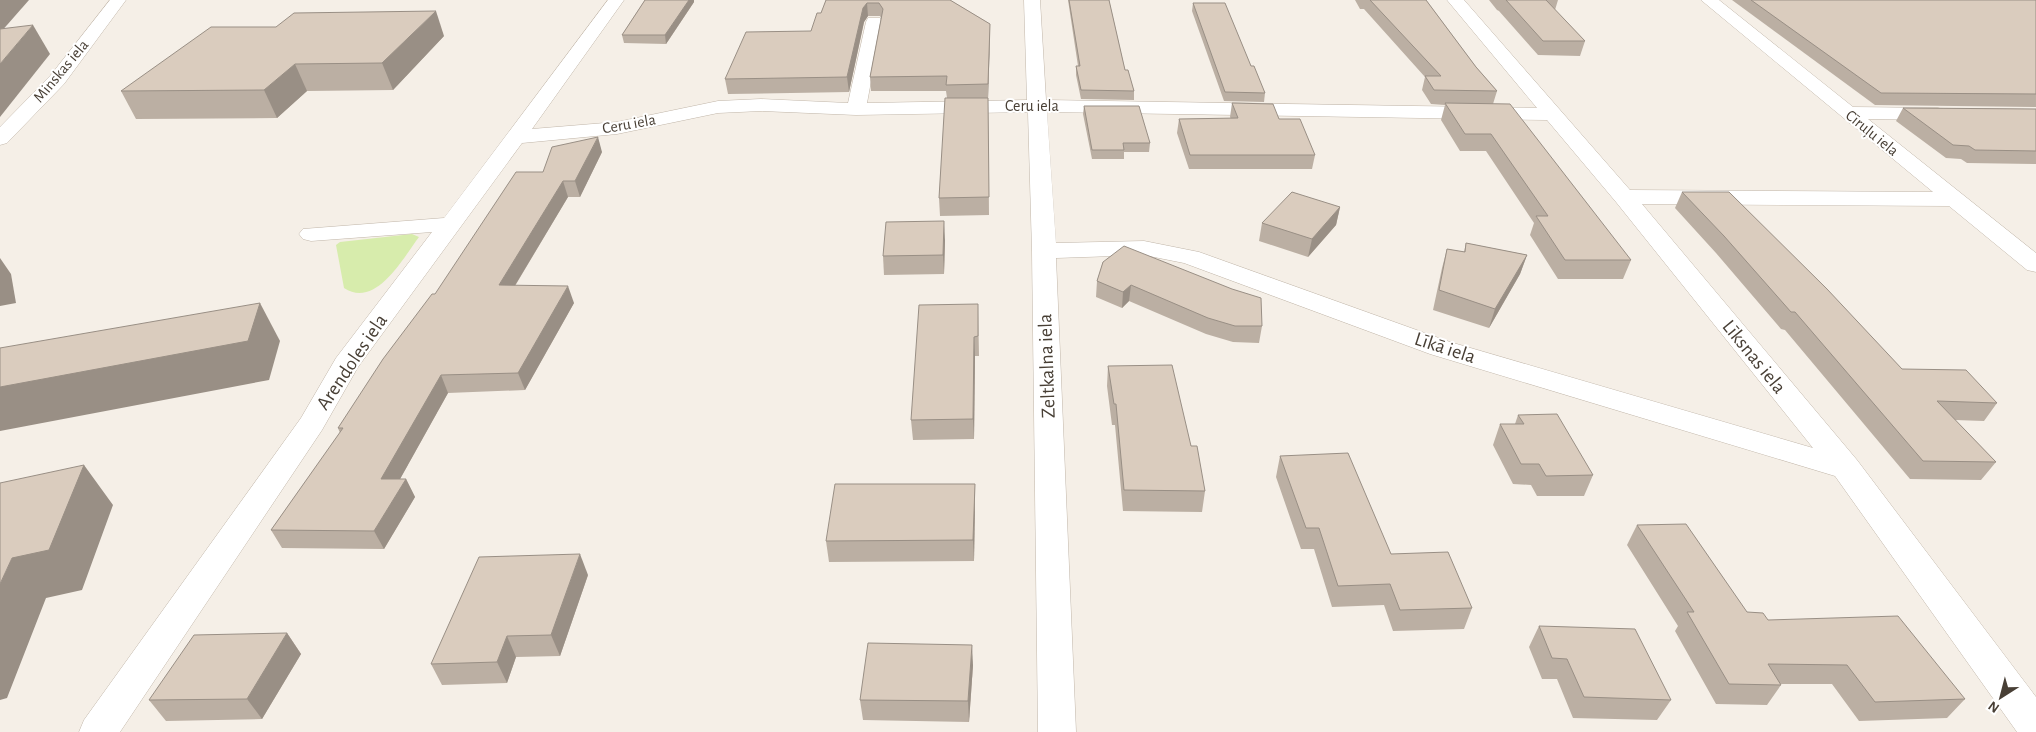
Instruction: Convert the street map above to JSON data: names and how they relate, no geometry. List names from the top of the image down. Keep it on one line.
{"streets":{"street":["Minskas iela","Ceru iela","Cīruļu iela","Līkā iela","Līksnas iela","Arendoles iela","Zeltkalna iela"]},"crossings":[["Ceru iela","Līksnas iela"],["Ceru iela","Arendoles iela"],["Ceru iela","Zeltkalna iela"],["Līkā iela","Līksnas iela"],["Līkā iela","Zeltkalna iela"]],"north":"bottom left"}
